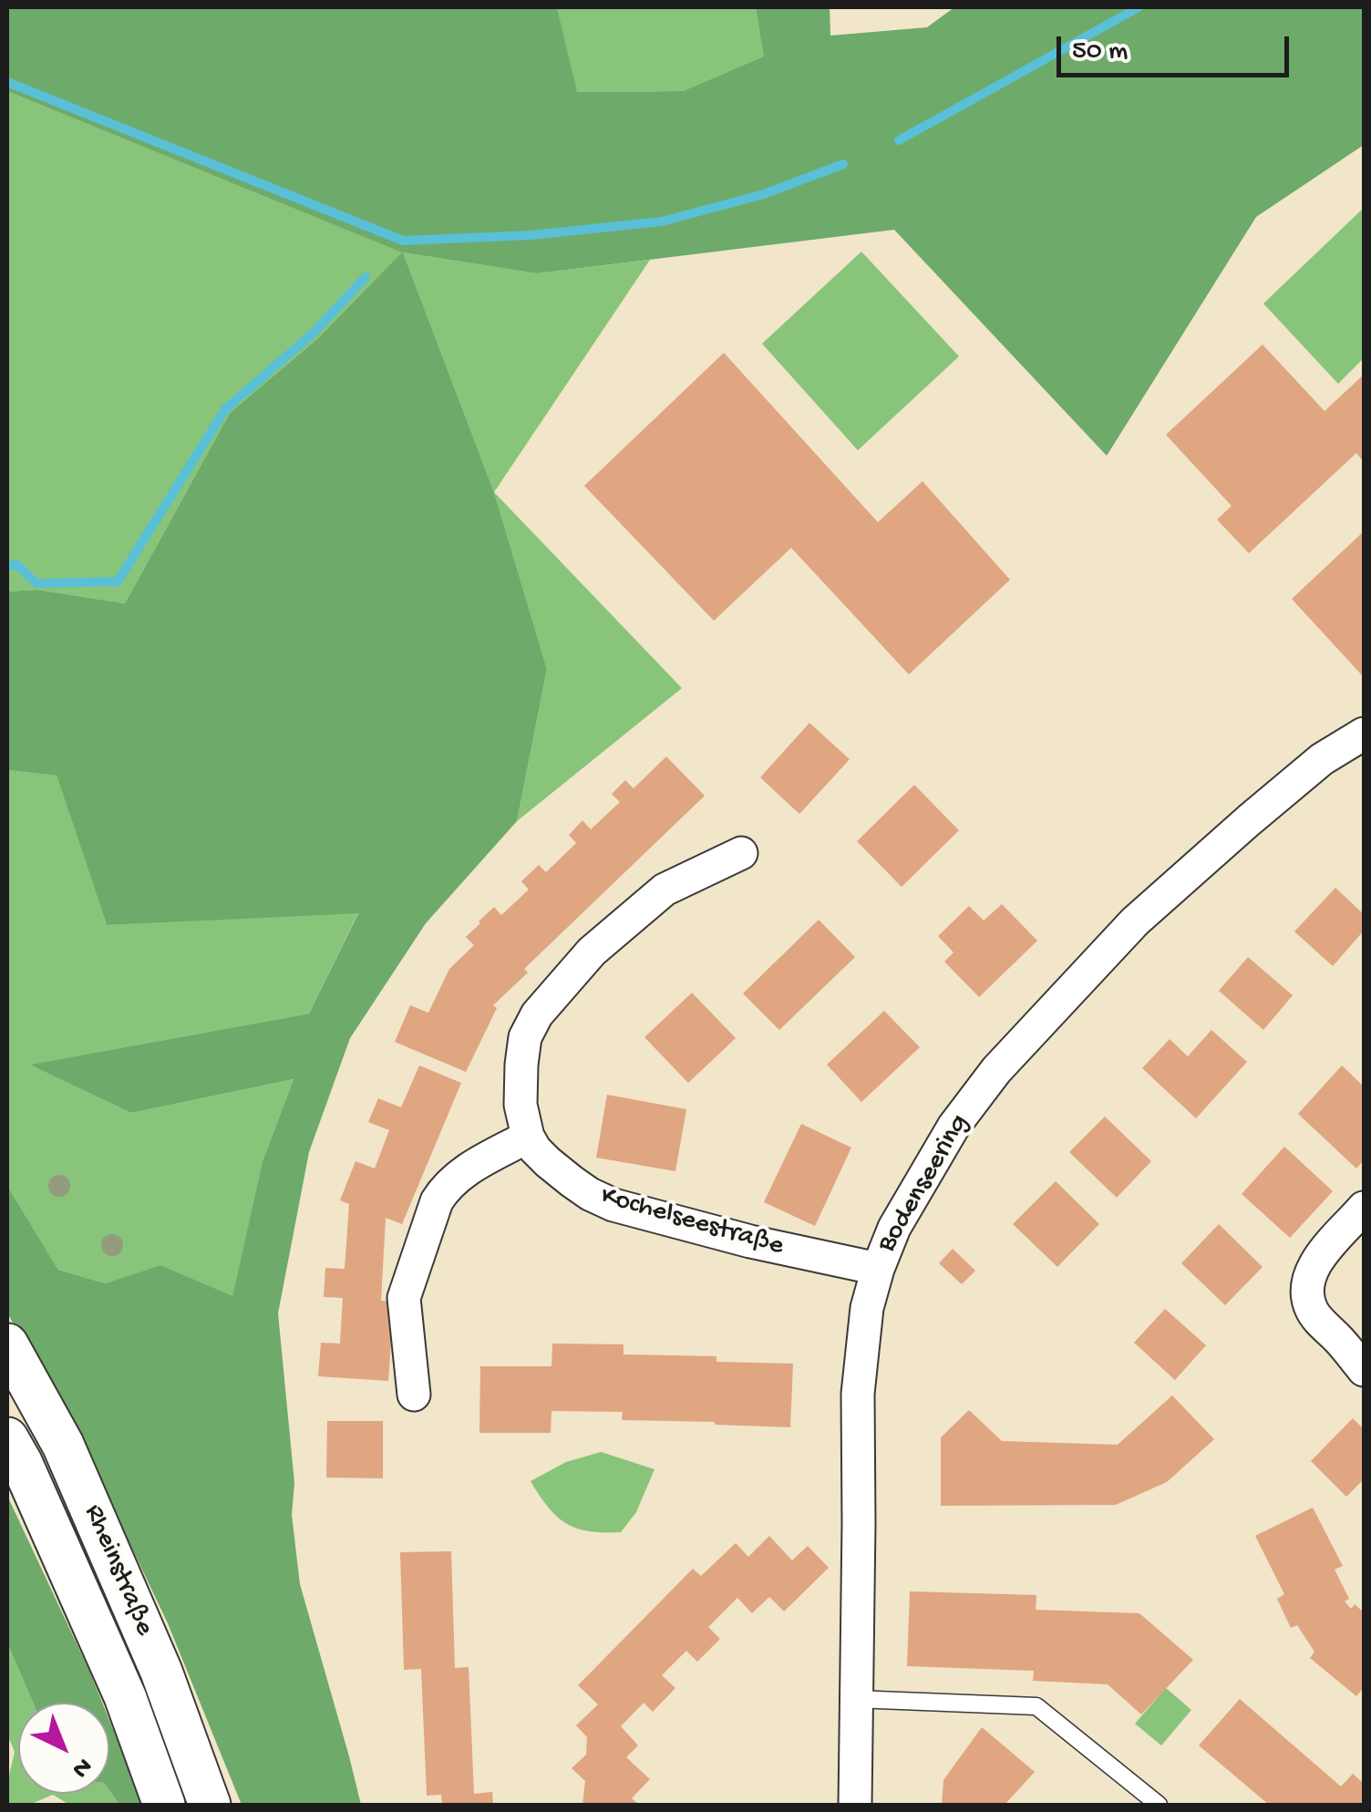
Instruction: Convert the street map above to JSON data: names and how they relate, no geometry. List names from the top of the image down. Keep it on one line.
{"streets":{"street":["Bodenseering","Kochelseestraße","Rheinstraße"]},"crossings":[["Bodenseering","Kochelseestraße"]],"scale_bar":"50 m","north":"bottom right"}
